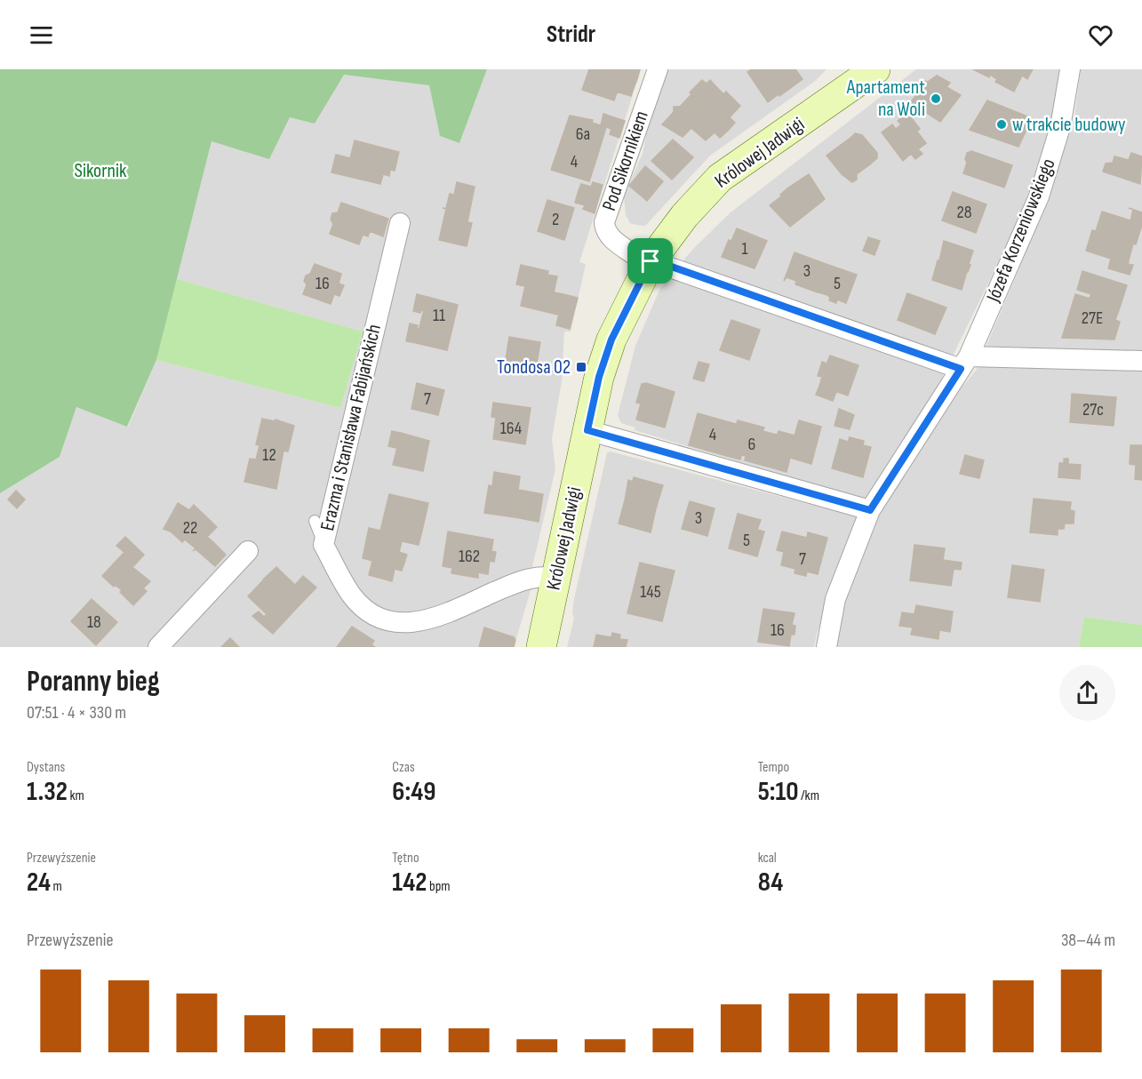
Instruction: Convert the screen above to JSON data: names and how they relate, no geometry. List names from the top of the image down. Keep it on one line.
{"streets":{"street":["Królowej Jadwigi","Pod Sikornikiem","Józefa Korzeniowskiego","Erazma i Stanisława Fabijańskich"]},"crossings":[["Królowej Jadwigi","Pod Sikornikiem"],["Królowej Jadwigi","Erazma i Stanisława Fabijańskich"],["Pod Sikornikiem","Józefa Korzeniowskiego"]],"parks":["Sikornik"],"places":{"other":["Apartament na Woli","w trakcie budowy"],"transit":["Tondosa 02"]},"house_numbers":["6a","4","28","2","1","3","16","5","11","27E","7","27c","164","4","6","12","3","22","5","162","7","145","18","16"],"page":{"header":"Stridr","heading":["Poranny bieg","07:51 · 4 × 330 m"],"stats":[["Dystans","1.32 km"],["Czas","6:49"],["Tempo","5:10 /km"],["Przewyższenie","24 m"],["Tętno","142 bpm"],["kcal","84"]],"chart":["Przewyższenie","38–44 m"]}}
